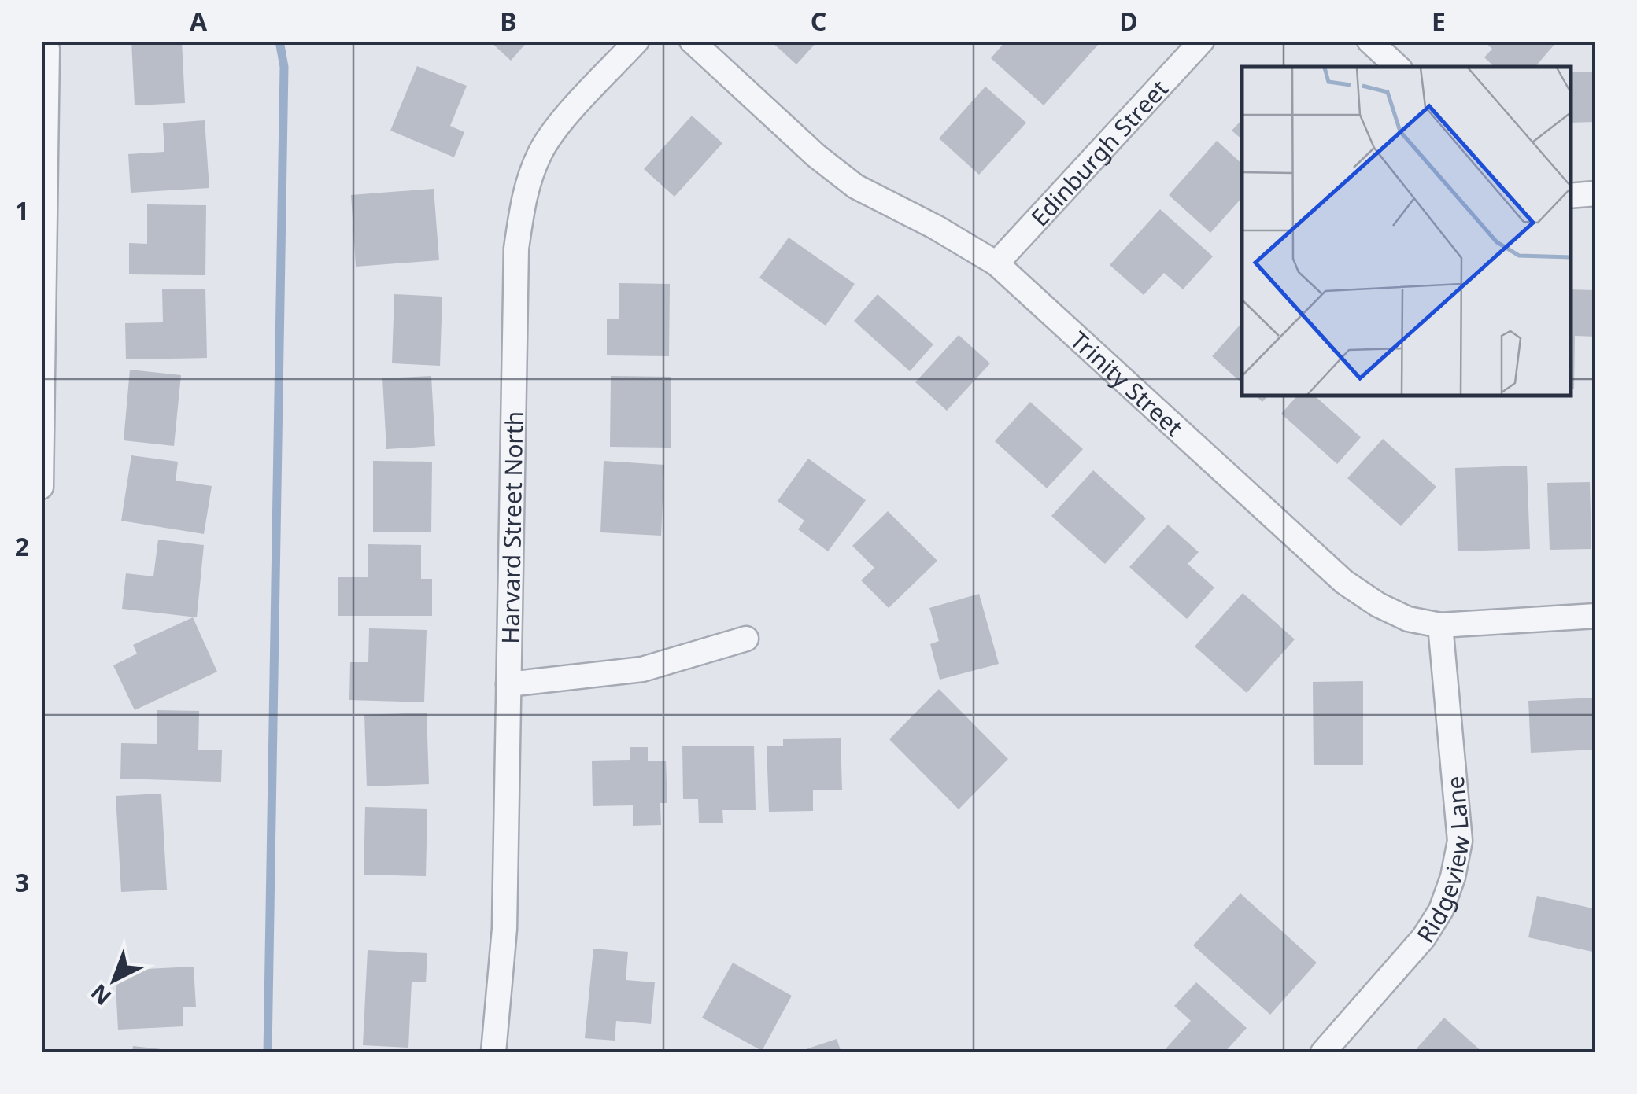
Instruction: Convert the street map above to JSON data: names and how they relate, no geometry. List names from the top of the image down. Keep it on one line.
{"streets":{"street":["Edinburgh Street","Trinity Street","Harvard Street North","Ridgeview Lane"]},"crossings":[["Edinburgh Street","Trinity Street"],["Trinity Street","Ridgeview Lane"]],"north":"bottom left","grid":{"columns":["A","B","C","D","E"],"rows":["1","2","3"]}}
